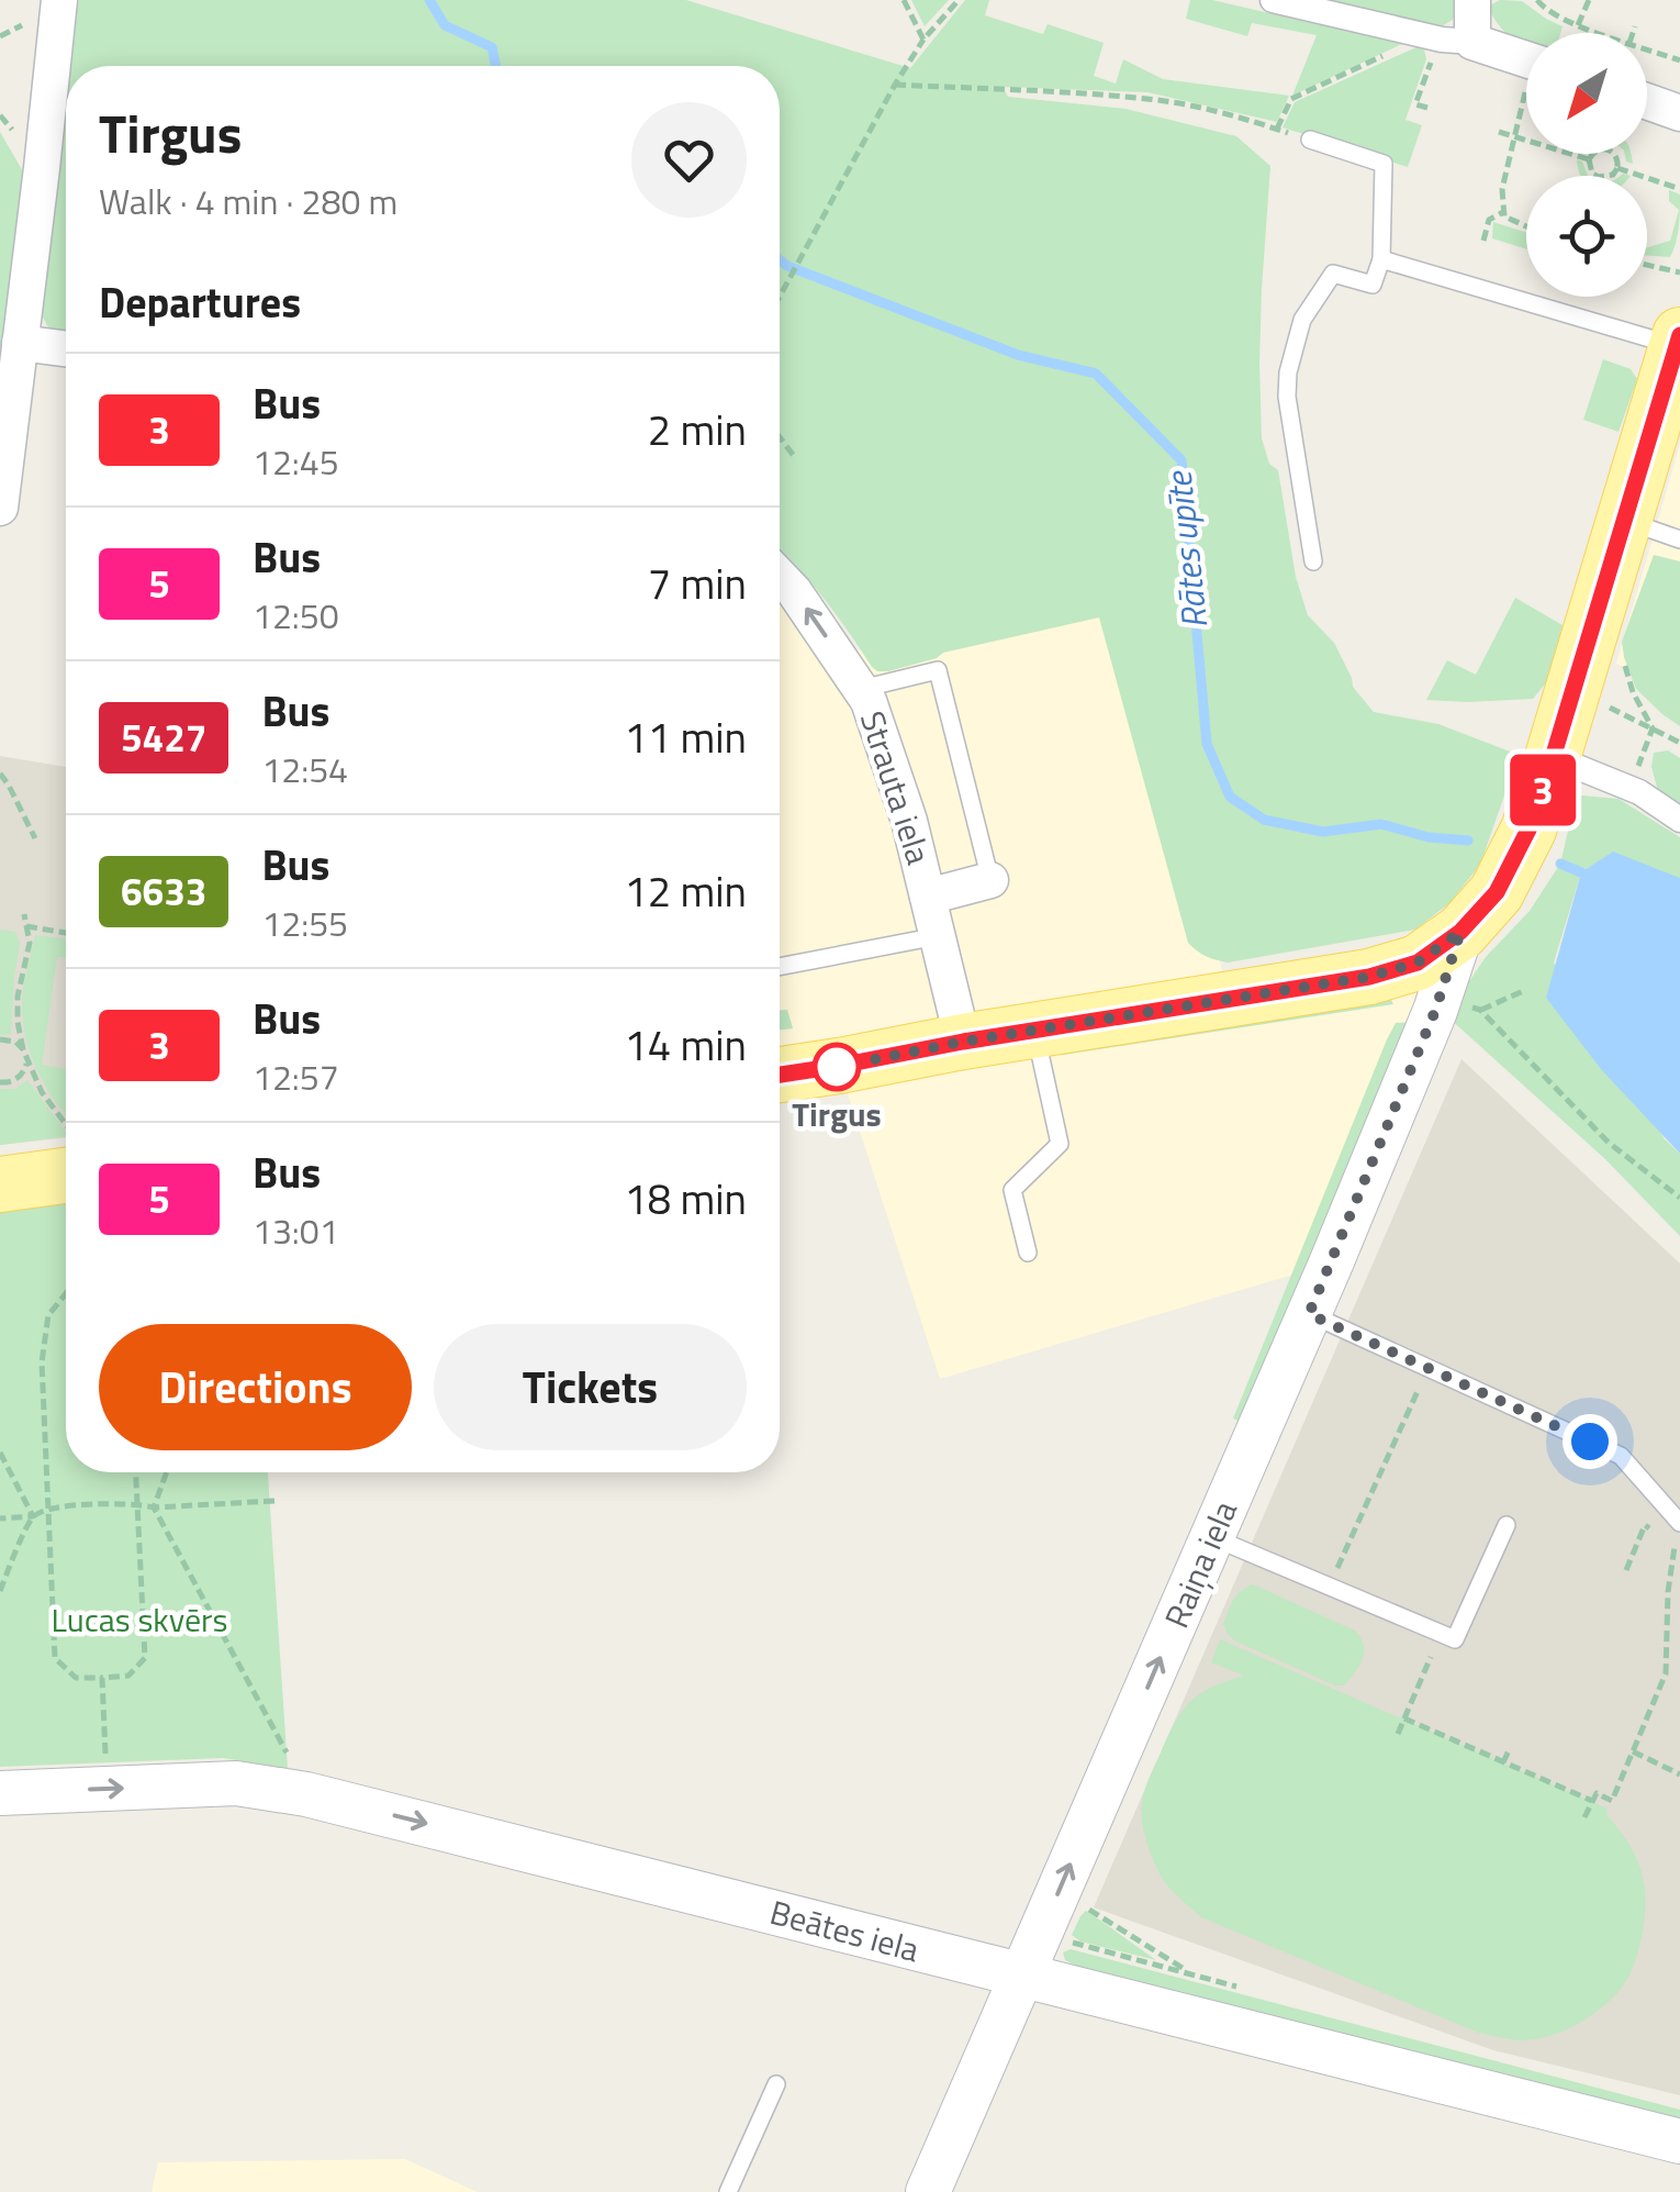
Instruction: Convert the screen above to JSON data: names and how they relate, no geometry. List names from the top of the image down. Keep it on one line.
{"streets":{"street":["Strauta iela","Raiņa iela","Beātes iela"]},"crossings":[["Raiņa iela","Beātes iela"]],"one_way":["Raiņa iela","Beātes iela"],"water":["Rātes upīte"],"parks":["Lucas skvērs"],"places":["Tirgus"],"lines":["bus line 3"],"north":"bottom left","page":{"on_map":"3","heading":[["Tirgus","Walk · 4 min · 280 m"],"Departures"],"list":[{"mark":"3","name":"Bus","note":"12:45","value":"2 min"},{"mark":"5","name":"Bus","note":"12:50","value":"7 min"},{"mark":"5427","name":"Bus","note":"12:54","value":"11 min"},{"mark":"6633","name":"Bus","note":"12:55","value":"12 min"},{"mark":"3","name":"Bus","note":"12:57","value":"14 min"},{"mark":"5","name":"Bus","note":"13:01","value":"18 min"}],"buttons":["Directions","Tickets"]}}
